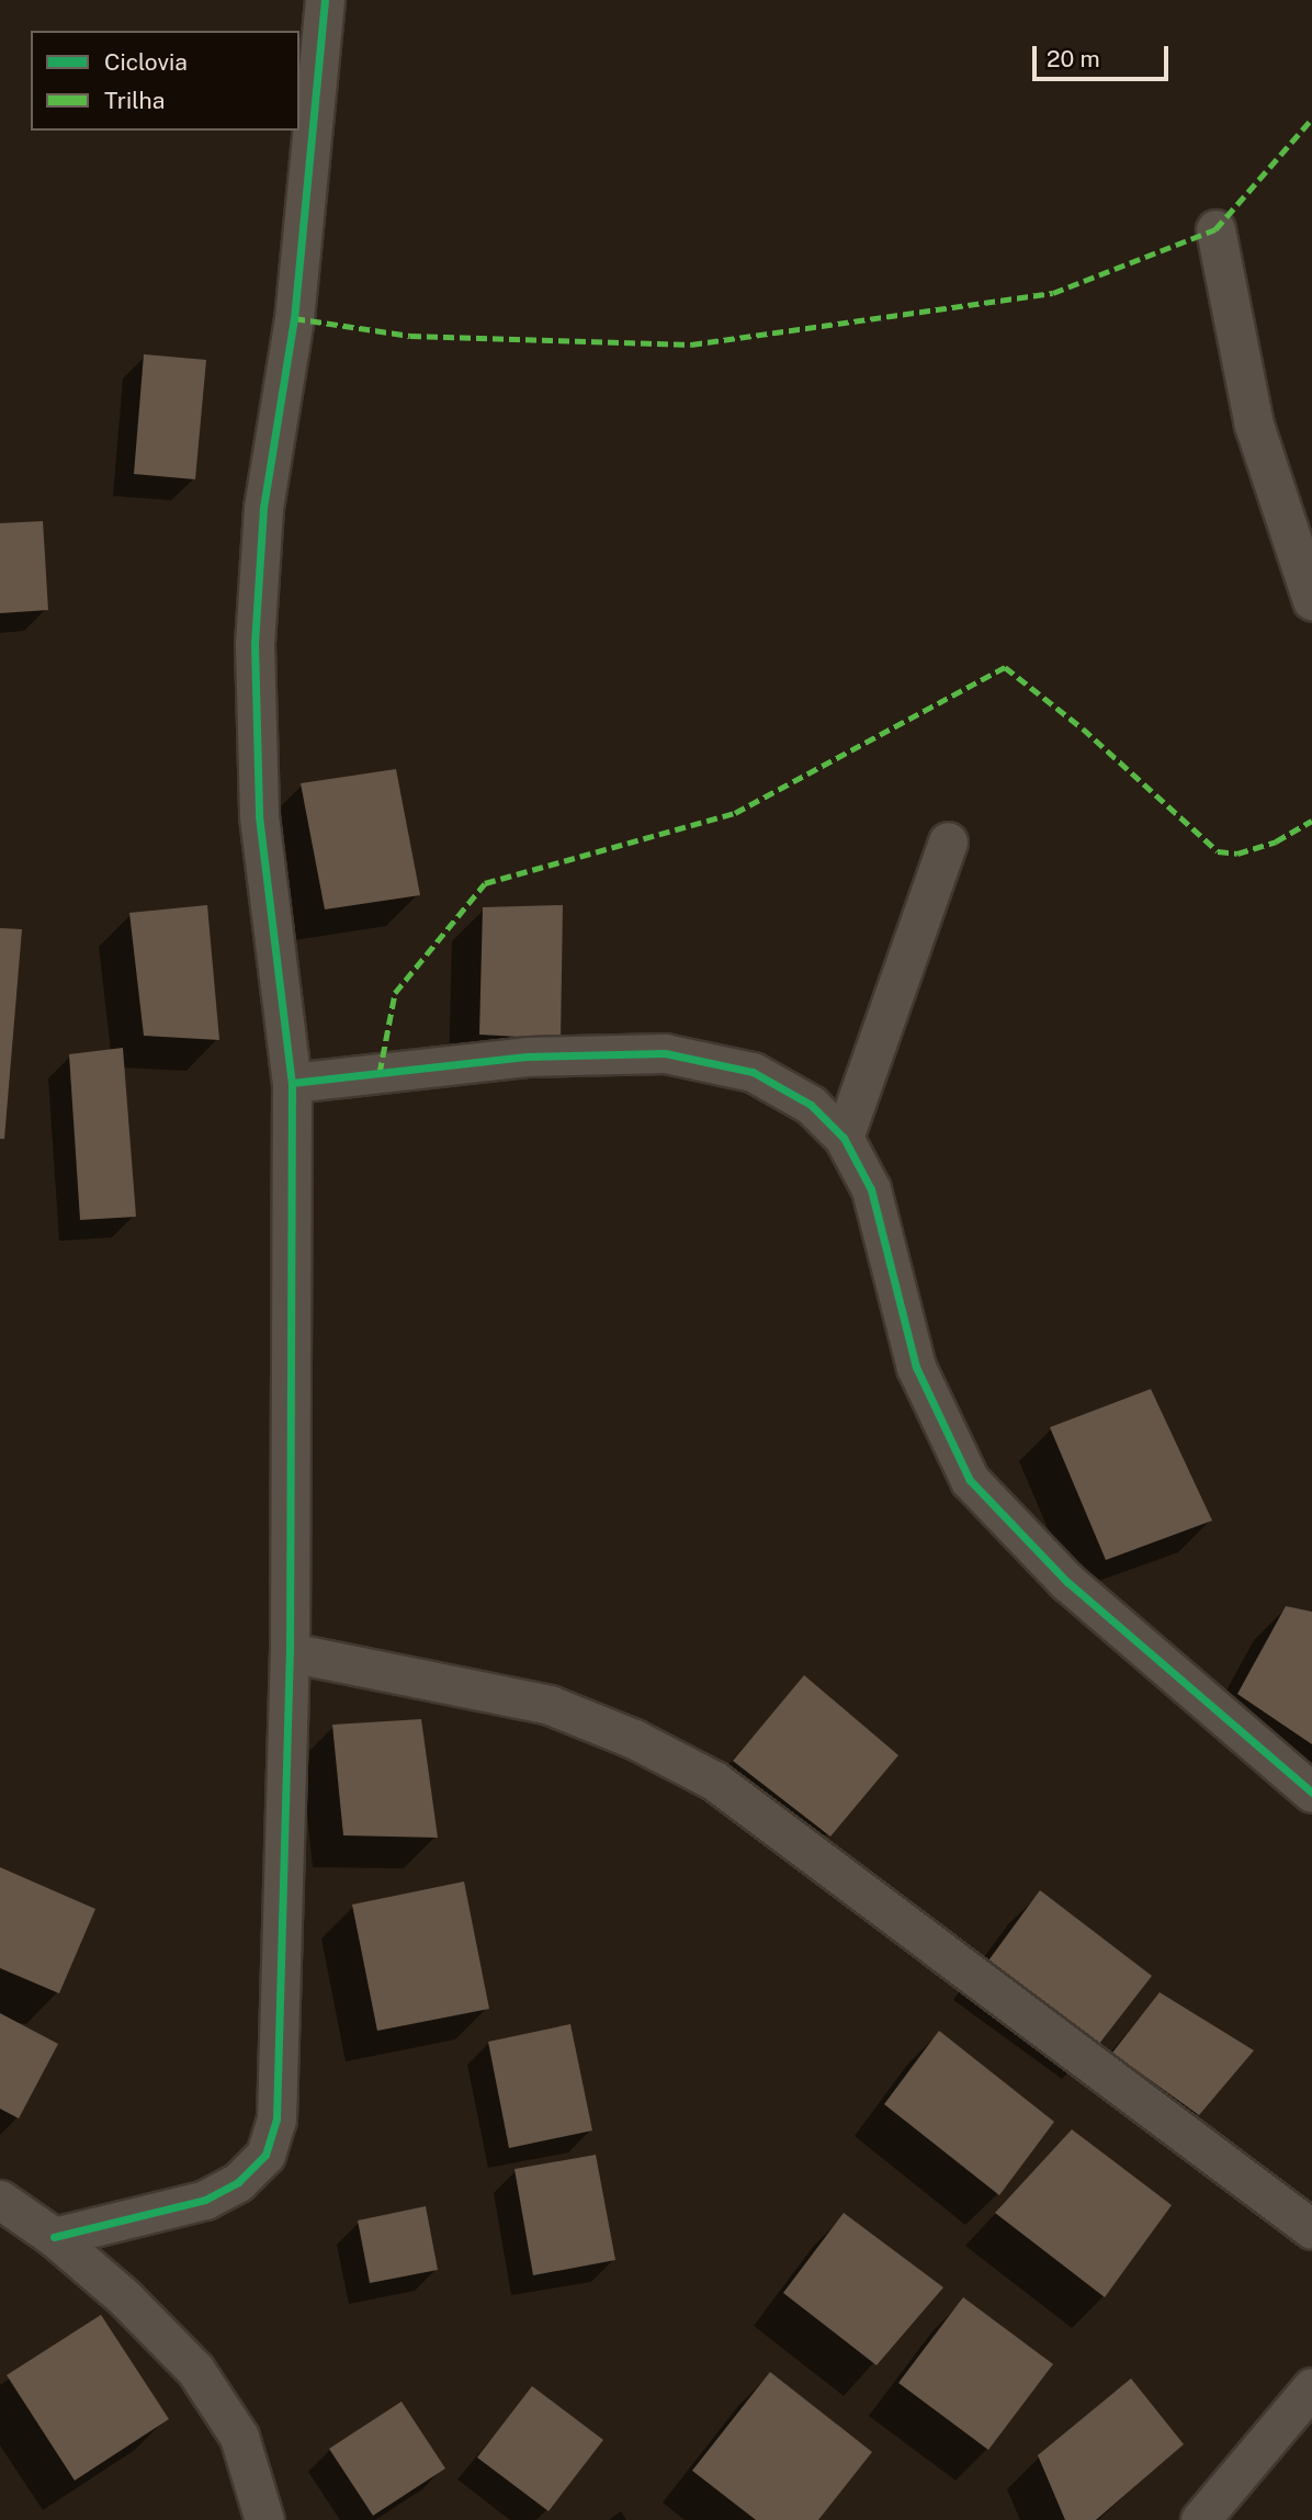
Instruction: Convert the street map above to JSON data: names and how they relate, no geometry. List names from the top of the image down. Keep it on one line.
{"legend":["Ciclovia","Trilha"],"scale_bar":"20 m"}
